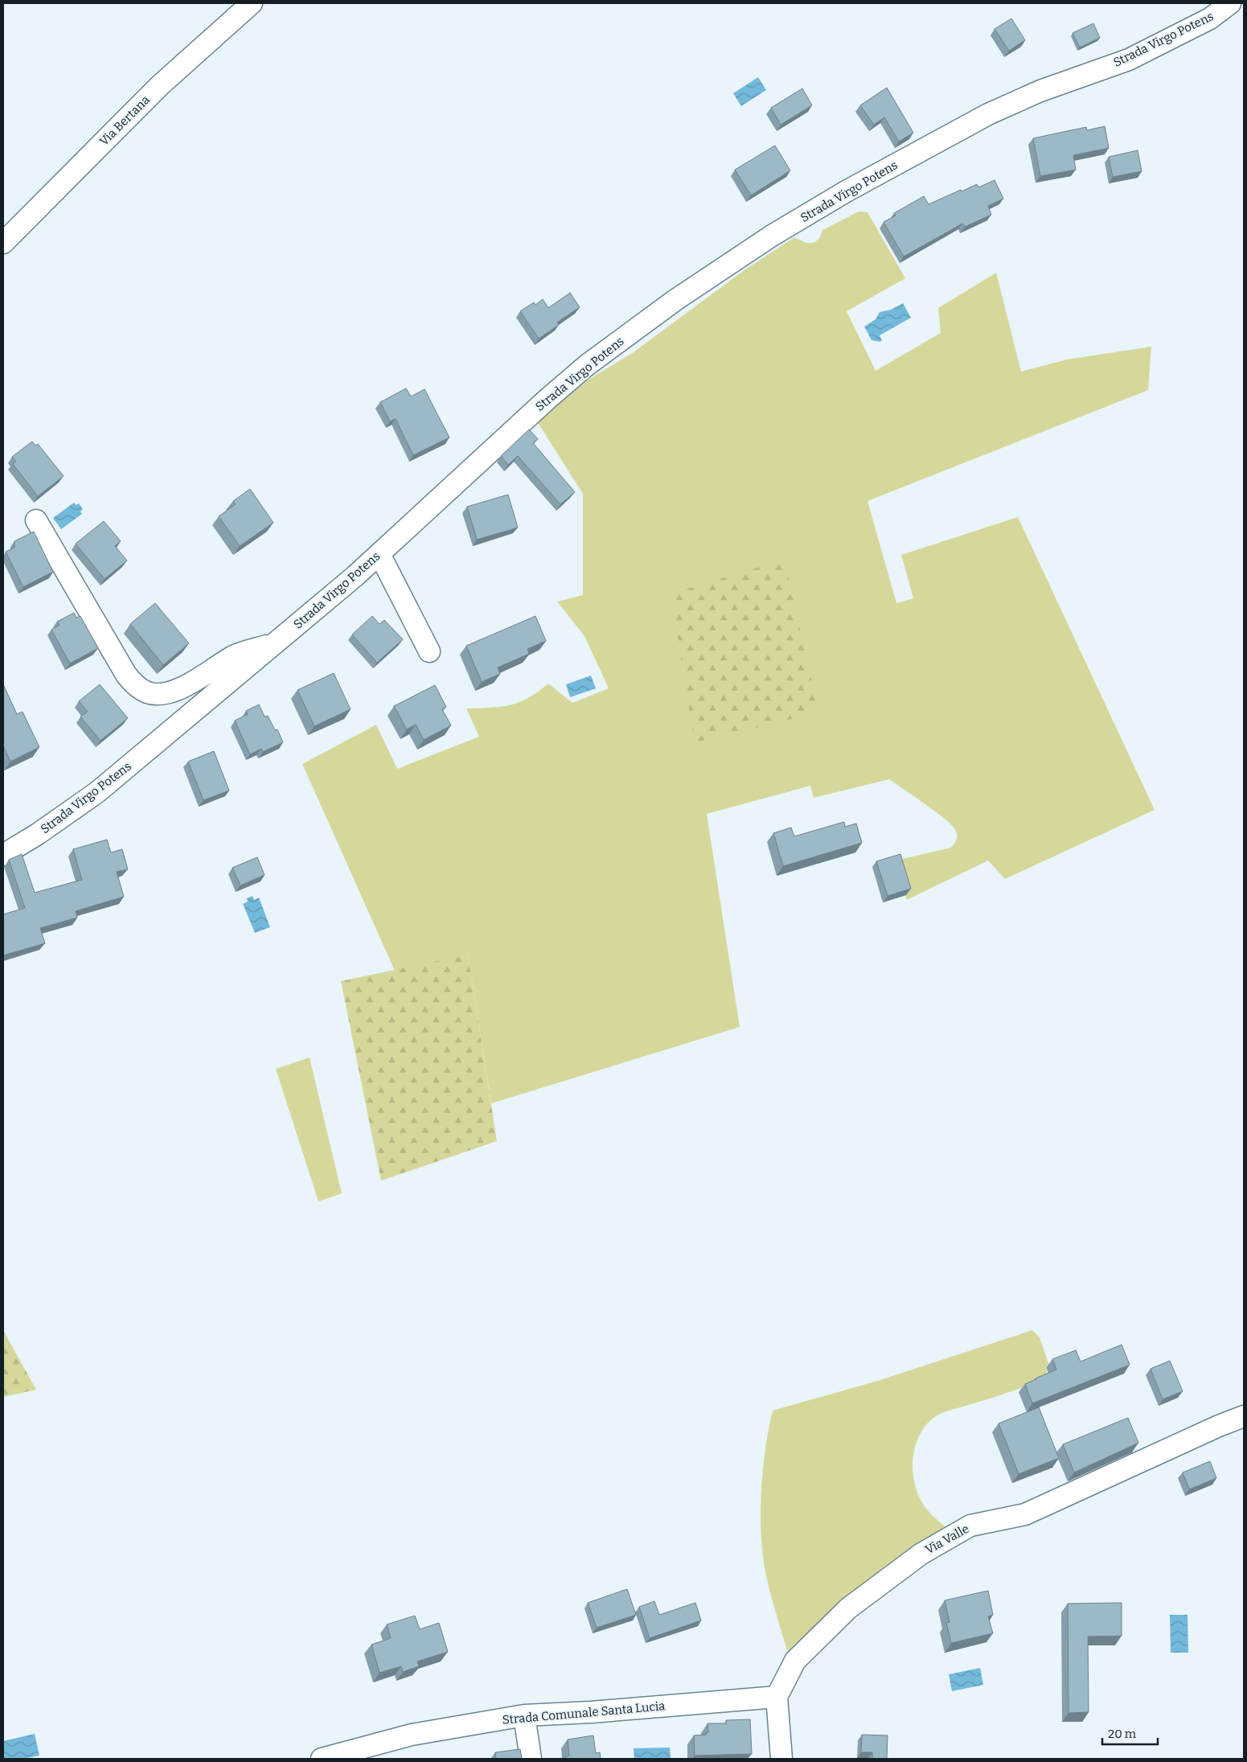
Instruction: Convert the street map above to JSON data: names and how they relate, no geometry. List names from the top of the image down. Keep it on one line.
{"streets":{"street":["Strada Virgo Potens","Via Bertana","Via Valle","Strada Comunale Santa Lucia"]},"crossings":[["Via Valle","Strada Comunale Santa Lucia"]],"scale_bar":"20 m"}
